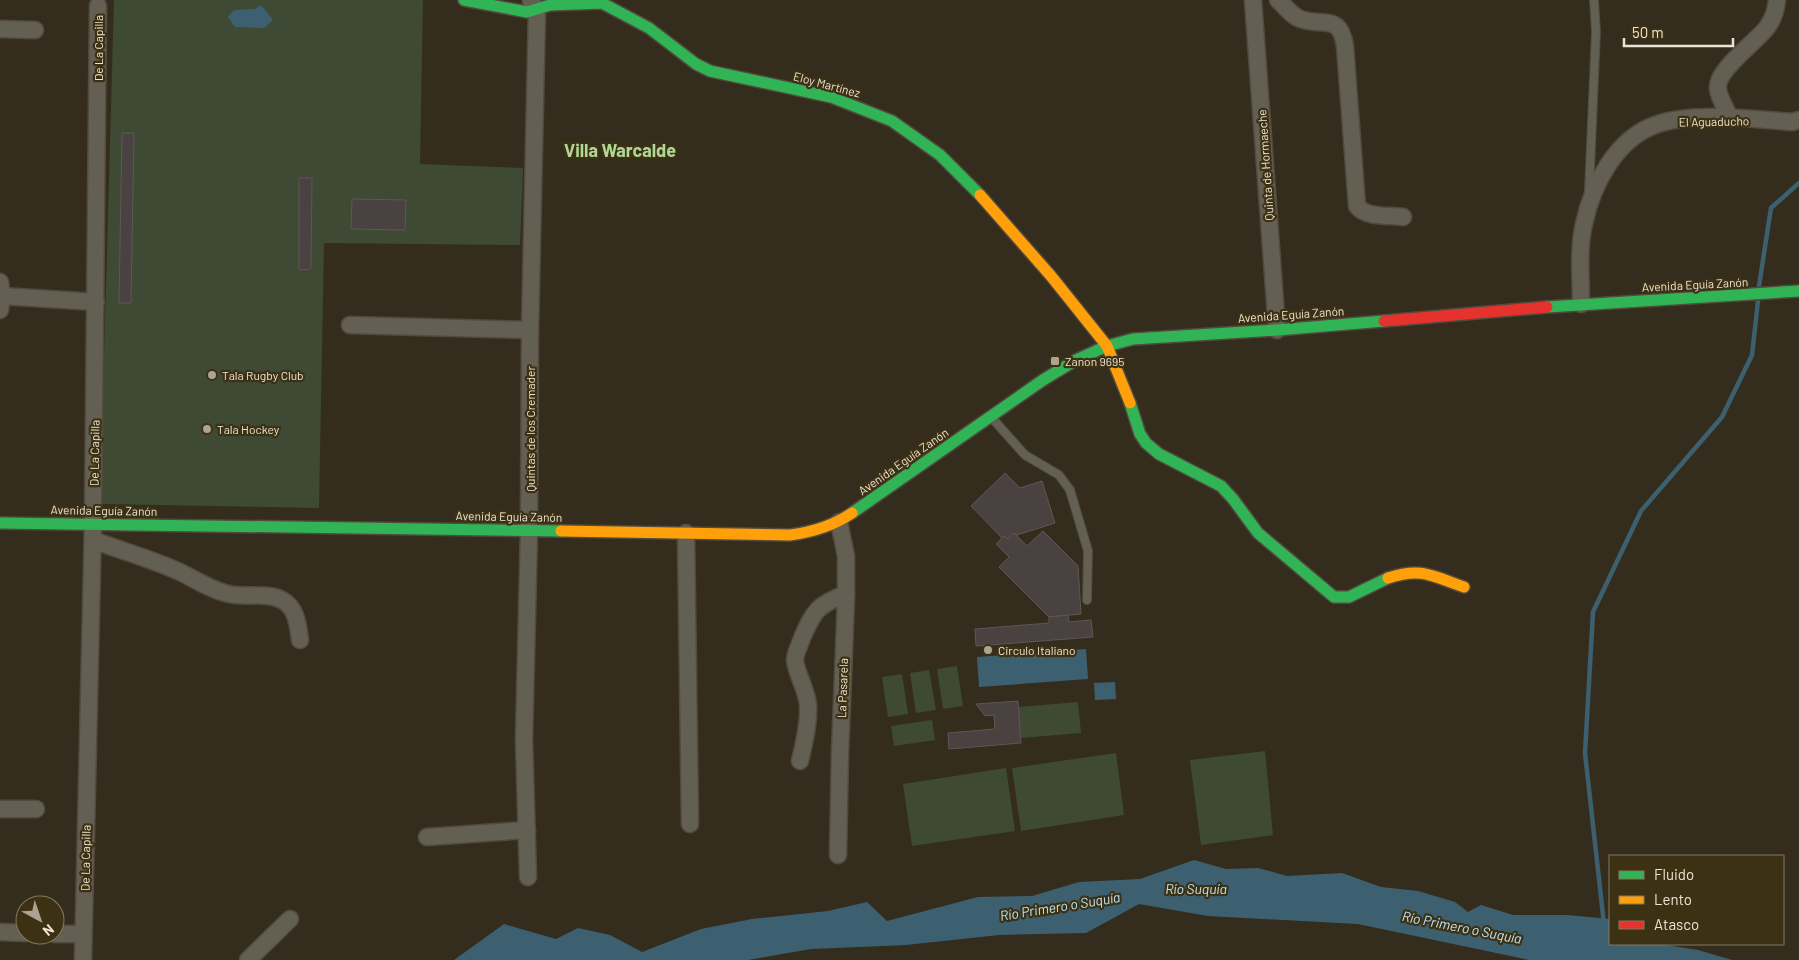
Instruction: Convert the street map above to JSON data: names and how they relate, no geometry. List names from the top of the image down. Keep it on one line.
{"streets":{"main road":["Eloy Martínez","Avenida Eguía Zanón"],"street":["De La Capilla","El Aguaducho","Quinta de Hormaeche","Quintas de los Cremader","La Pasarela"]},"crossings":[["De La Capilla","Avenida Eguía Zanón"],["Eloy Martínez","Avenida Eguía Zanón"],["Eloy Martínez","Quintas de los Cremader"],["El Aguaducho","Avenida Eguía Zanón"],["Quinta de Hormaeche","Avenida Eguía Zanón"],["Avenida Eguía Zanón","Quintas de los Cremader"],["Avenida Eguía Zanón","La Pasarela"]],"districts":["Villa Warcalde"],"water":["Río Suquía","Río Primero o Suquía"],"places":{"transit":["Zanon 9695"],"other":["Tala Rugby Club","Tala Hockey","Circulo Italiano"]},"legend":["Fluido","Lento","Atasco"],"scale_bar":"50 m","north":"bottom right"}
